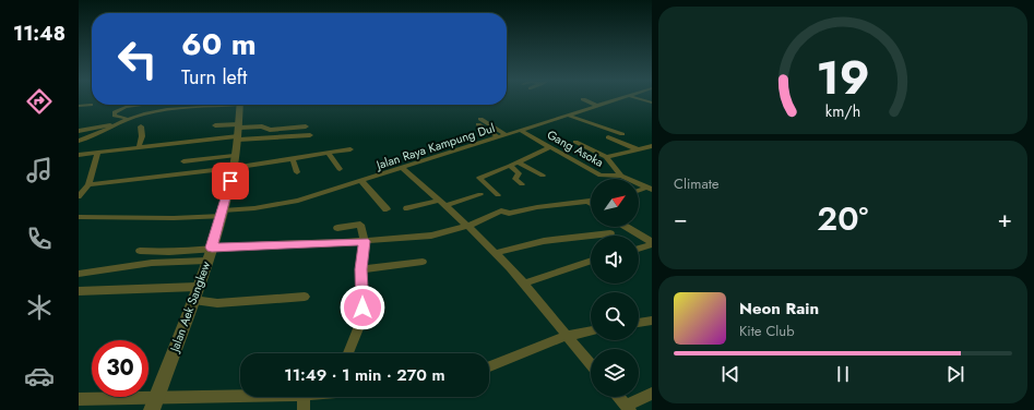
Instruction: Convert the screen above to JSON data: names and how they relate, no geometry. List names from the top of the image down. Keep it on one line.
{"streets":{"street":["Jalan Raya Kampung Dul","Gang Asoka","Jalan Aek Sangkew"]},"crossings":[["Jalan Raya Kampung Dul","Gang Asoka"],["Jalan Raya Kampung Dul","Jalan Aek Sangkew"]],"north":"top right","page":{"tabs":"11:48","turn":["60 m","Turn left"],"tile":"Climate","heat":["−","20°","+"],"song":["Neon Rain","Kite Club"],"limit":"30","trip":"11:49 · 1 min · 270 m","gauge":["19","km/h"]}}
